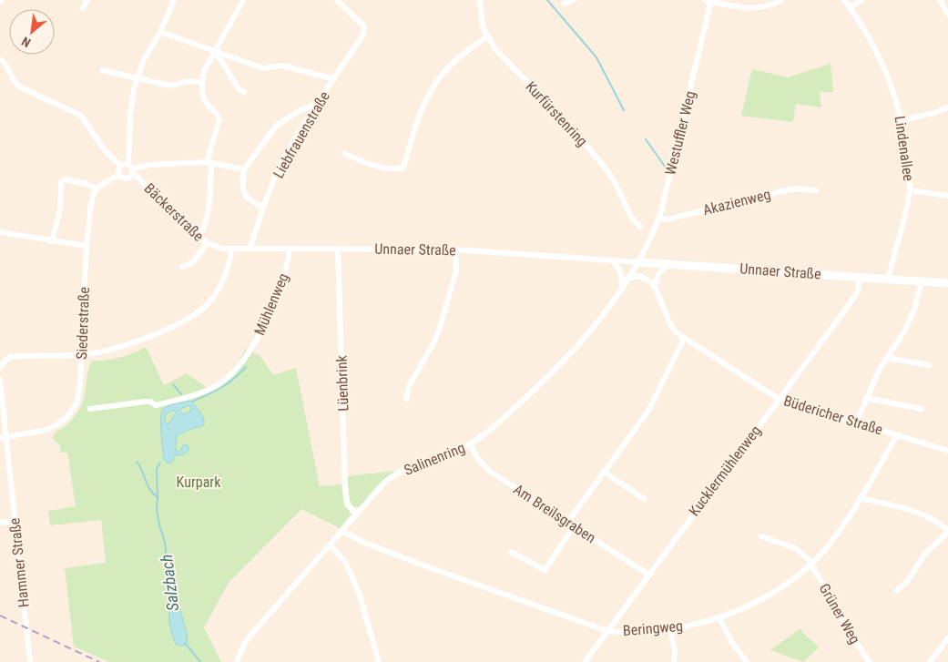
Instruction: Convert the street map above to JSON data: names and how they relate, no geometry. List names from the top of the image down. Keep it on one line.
{"streets":{"street":["Kurfürstenring","Westuffler Weg","Liebfrauenstraße","Lindenallee","Akazienweg","Bäckerstraße","Unnaer Straße","Mühlenweg","Siederstraße","Lüenbrink","Büdericher Straße","Salinenring","Kucklermühlenweg","Am Breilsgraben","Hammer Straße","Grüner Weg","Beringweg"]},"crossings":[["Westuffler Weg","Akazienweg"],["Westuffler Weg","Unnaer Straße"],["Westuffler Weg","Salinenring"],["Liebfrauenstraße","Bäckerstraße"],["Lindenallee","Unnaer Straße"],["Bäckerstraße","Unnaer Straße"],["Bäckerstraße","Mühlenweg"],["Unnaer Straße","Lüenbrink"],["Unnaer Straße","Salinenring"],["Unnaer Straße","Kucklermühlenweg"],["Siederstraße","Hammer Straße"],["Lüenbrink","Salinenring"],["Büdericher Straße","Kucklermühlenweg"],["Büdericher Straße","Beringweg"],["Salinenring","Am Breilsgraben"],["Salinenring","Beringweg"],["Kucklermühlenweg","Am Breilsgraben"],["Kucklermühlenweg","Beringweg"],["Grüner Weg","Beringweg"]],"water":["Salzbach"],"parks":["Kurpark"],"north":"bottom left"}
